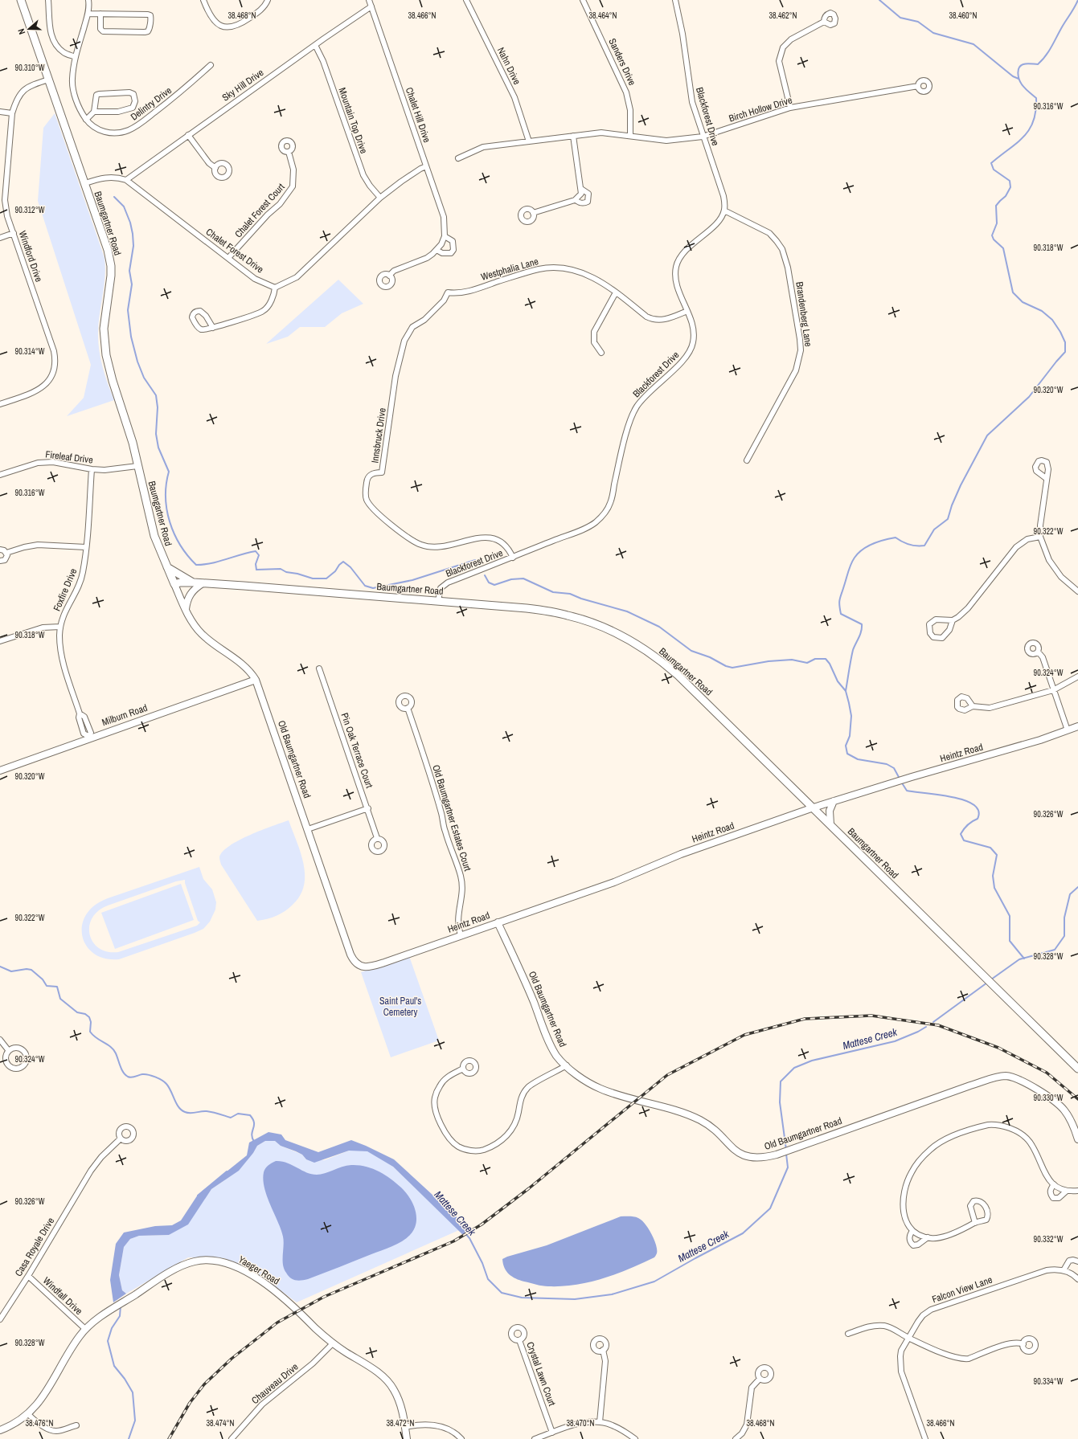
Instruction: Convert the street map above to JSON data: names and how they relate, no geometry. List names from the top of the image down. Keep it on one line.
{"streets":{"main road":["Baumgartner Road"],"street":["Sanders Drive","Nahn Drive","Sky Hill Drive","Delintry Drive","Birch Hollow Drive","Chalet Hill Drive","Blackforest Drive","Mountain Top Drive","Chalet Forest Court","Chalet Forest Drive","Windford Drive","Westphalia Lane","Brandenberg Lane","Innsbruck Drive","Fireleaf Drive","Foxfire Drive","Milburn Road","Pin Oak Terrace Court","Heintz Road","Old Baumgartner Road","Old Baumgartner Estates Court","Casa Royale Drive","Yaeger Road","Falcon View Lane","Windfall Drive","Crystal Lawn Court","Chauveau Drive"]},"crossings":[["Sanders Drive","Birch Hollow Drive"],["Nahn Drive","Birch Hollow Drive"],["Sky Hill Drive","Chalet Hill Drive"],["Sky Hill Drive","Mountain Top Drive"],["Sky Hill Drive","Chalet Forest Drive"],["Birch Hollow Drive","Blackforest Drive"],["Blackforest Drive","Baumgartner Road"],["Blackforest Drive","Westphalia Lane"],["Blackforest Drive","Brandenberg Lane"],["Blackforest Drive","Innsbruck Drive"],["Chalet Forest Court","Chalet Forest Drive"],["Baumgartner Road","Chalet Forest Drive"],["Baumgartner Road","Windford Drive"],["Baumgartner Road","Fireleaf Drive"],["Baumgartner Road","Heintz Road"],["Baumgartner Road","Old Baumgartner Road"],["Westphalia Lane","Innsbruck Drive"],["Fireleaf Drive","Foxfire Drive"],["Foxfire Drive","Milburn Road"],["Milburn Road","Old Baumgartner Road"],["Heintz Road","Old Baumgartner Road"],["Heintz Road","Old Baumgartner Estates Court"],["Casa Royale Drive","Windfall Drive"],["Yaeger Road","Windfall Drive"],["Yaeger Road","Chauveau Drive"]],"water":["Mattese Creek"],"parks":["Saint Paul's Cemetery"],"north":"left","coordinates":["38.460°N","38.468°N","38.466°N","38.464°N","38.462°N","90.310°W","90.316°W","90.312°W","90.318°W","90.314°W","90.320°W","90.322°W","90.324°W","90.326°W","90.328°W","90.330°W","90.332°W","90.334°W","38.476°N","38.474°N","38.472°N","38.470°N"]}
